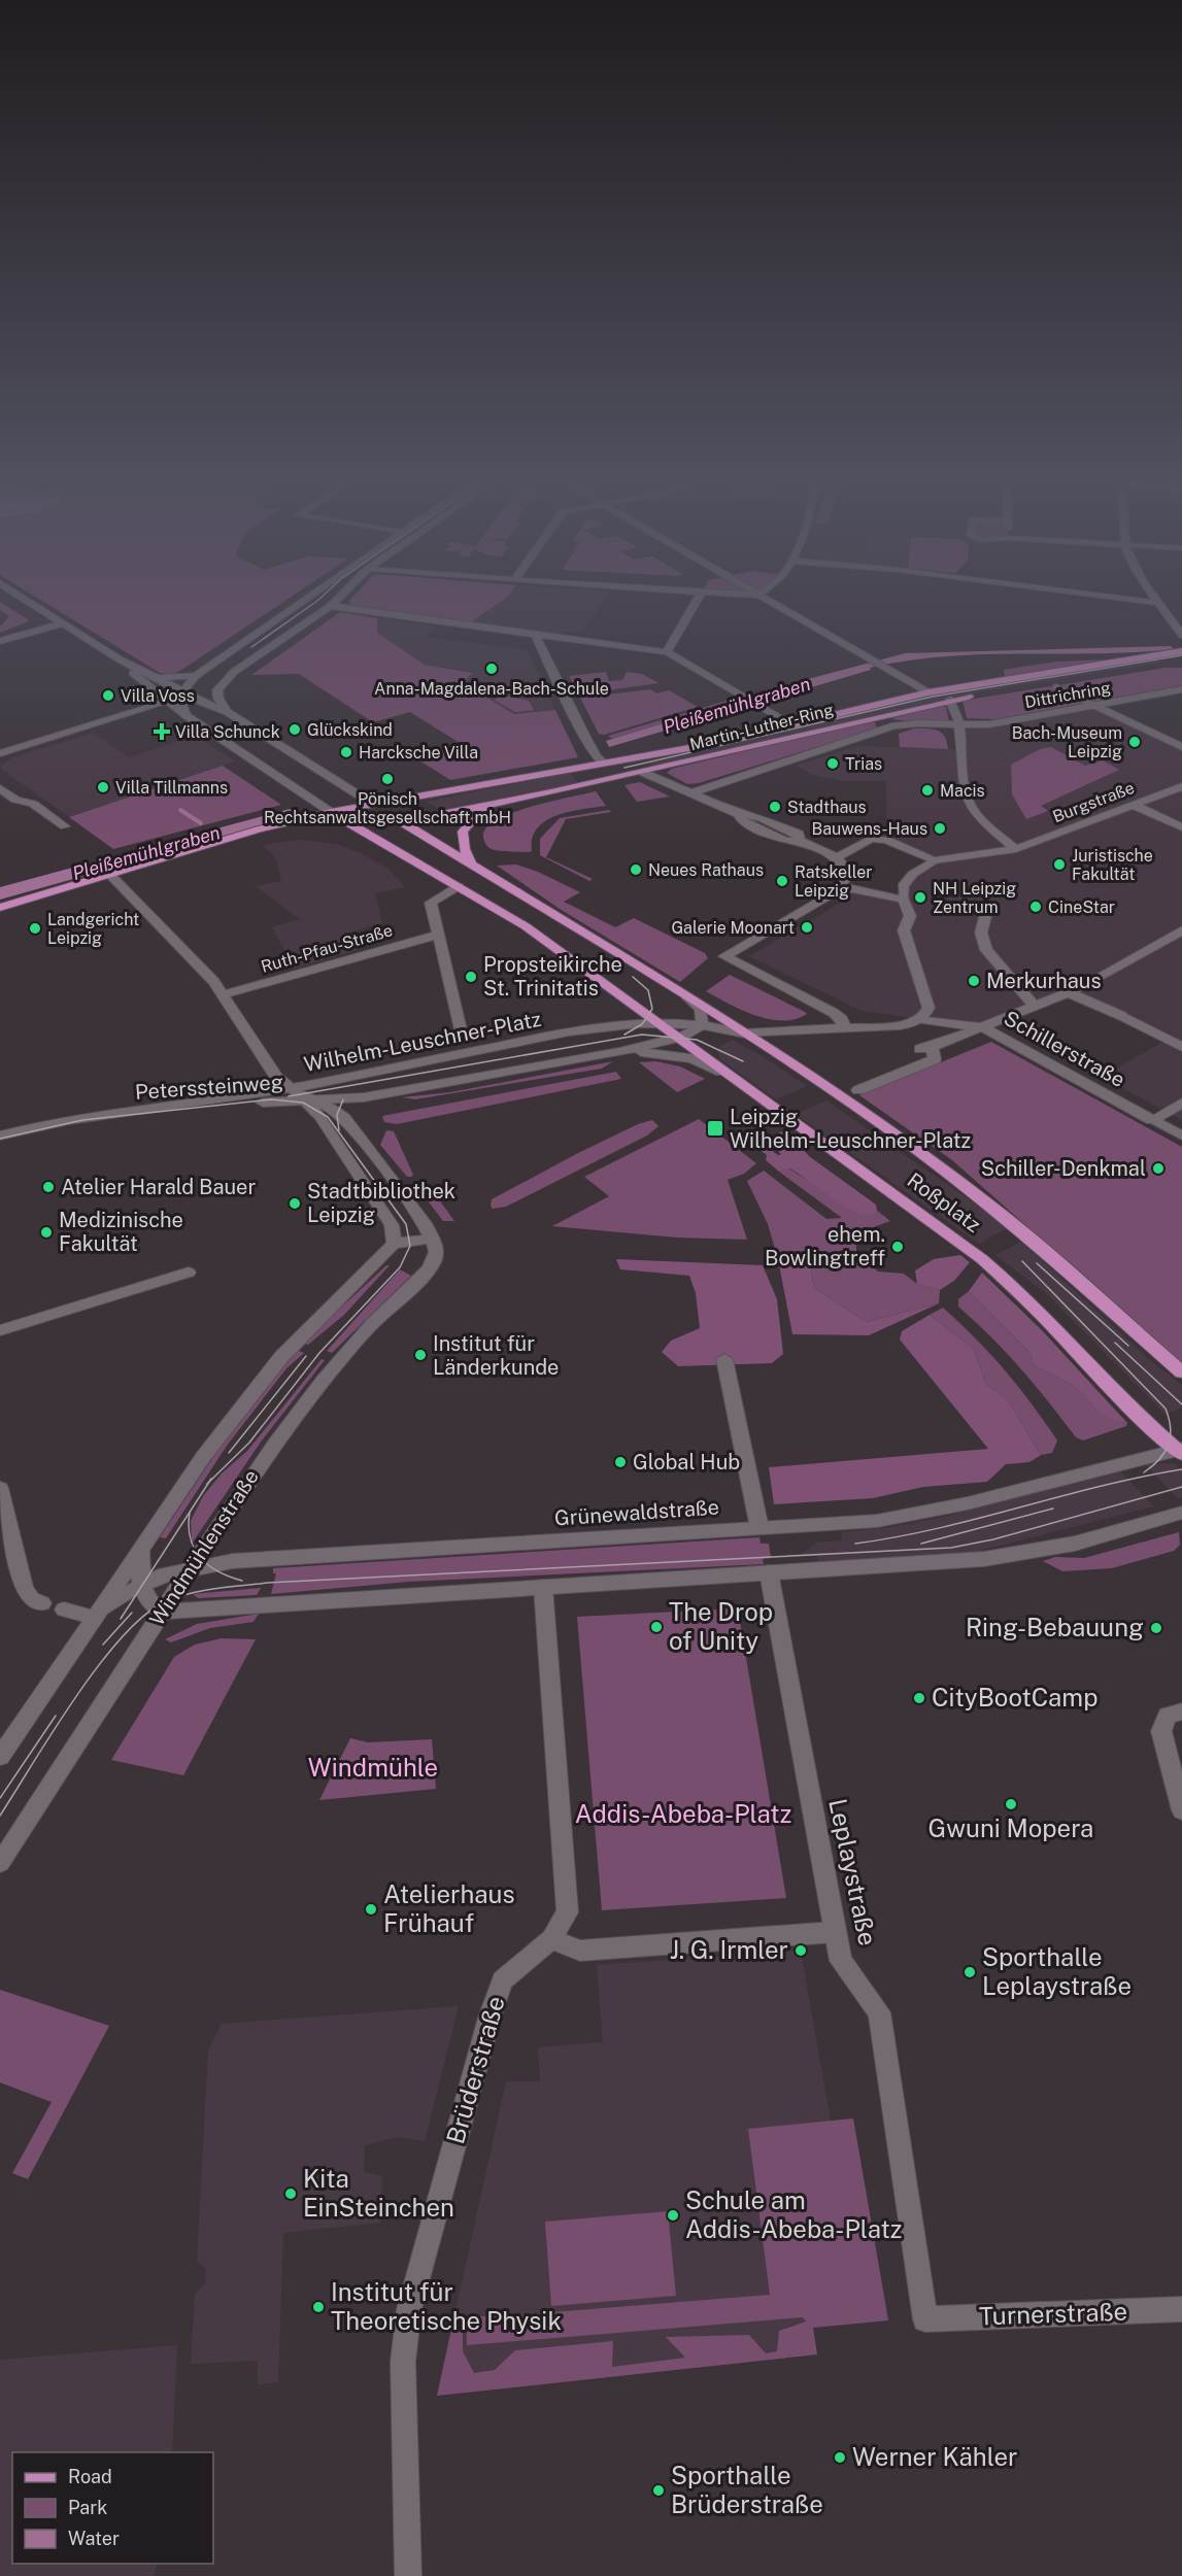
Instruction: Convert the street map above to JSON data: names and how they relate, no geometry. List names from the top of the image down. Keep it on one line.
{"streets":{"main road":["Dittrichring","Martin-Luther-Ring","Roßplatz"],"street":["Burgstraße","Ruth-Pfau-Straße","Wilhelm-Leuschner-Platz","Schillerstraße","Peterssteinweg","Grünewaldstraße","Windmühlenstraße","Leplaystraße","Brüderstraße","Turnerstraße"]},"crossings":[["Dittrichring","Martin-Luther-Ring"],["Wilhelm-Leuschner-Platz","Peterssteinweg"],["Wilhelm-Leuschner-Platz","Roßplatz"],["Wilhelm-Leuschner-Platz","Windmühlenstraße"],["Roßplatz","Grünewaldstraße"],["Grünewaldstraße","Windmühlenstraße"],["Leplaystraße","Turnerstraße"]],"water":["Pleißemühlgraben"],"parks":["Windmühle","Addis-Abeba-Platz"],"places":{"other":["Anna-Magdalena-Bach-Schule","Villa Voss","Glückskind","Bach-Museum Leipzig","Harcksche Villa","Trias","Pönisch Rechtsanwaltsgesellschaft mbH","Villa Tillmanns","Macis","Stadthaus","Bauwens-Haus","Juristische Fakultät","Neues Rathaus","Ratskeller Leipzig","NH Leipzig Zentrum","CineStar","Galerie Moonart","Landgericht Leipzig","Propsteikirche St. Trinitatis","Merkurhaus","Schiller-Denkmal","Atelier Harald Bauer","Stadtbibliothek Leipzig","Medizinische Fakultät","ehem. Bowlingtreff","Institut für Länderkunde","Global Hub","The Drop of Unity","Ring-Bebauung","CityBootCamp","Gwuni Mopera","Atelierhaus Frühauf","J. G. Irmler","Sporthalle Leplaystraße","Kita EinSteinchen","Schule am Addis-Abeba-Platz","Institut für Theoretische Physik","Werner Kähler","Sporthalle Brüderstraße"],"health":["Villa Schunck"],"transit":["Leipzig Wilhelm-Leuschner-Platz"]},"legend":["Road","Park","Water"]}
